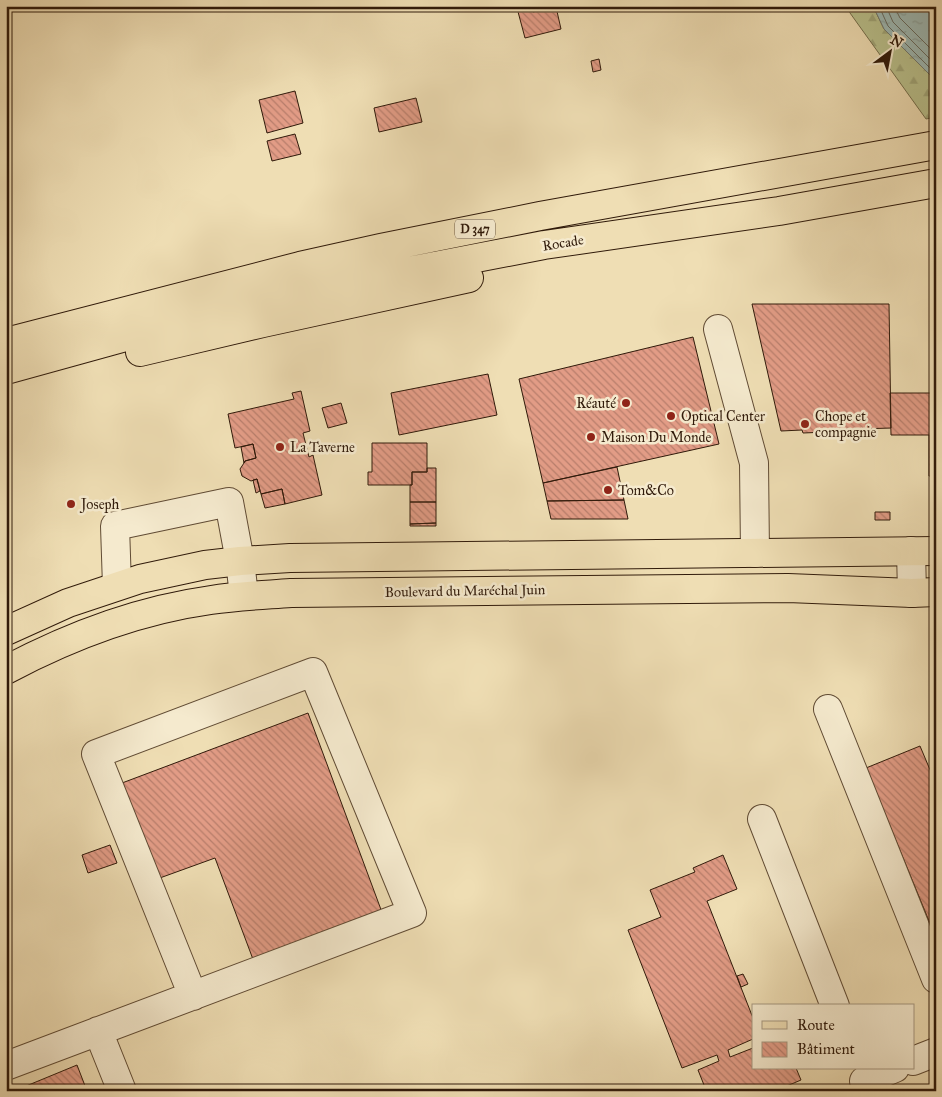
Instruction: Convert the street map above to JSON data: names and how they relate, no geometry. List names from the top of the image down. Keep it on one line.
{"streets":{"main road":["D 347","Rocade","Boulevard du Maréchal Juin"]},"places":["Réauté","Optical Center","Chope et compagnie","Maison Du Monde","La Taverne","Tom&Co","Joseph"],"legend":["Route","Bâtiment"],"north":"top right"}
